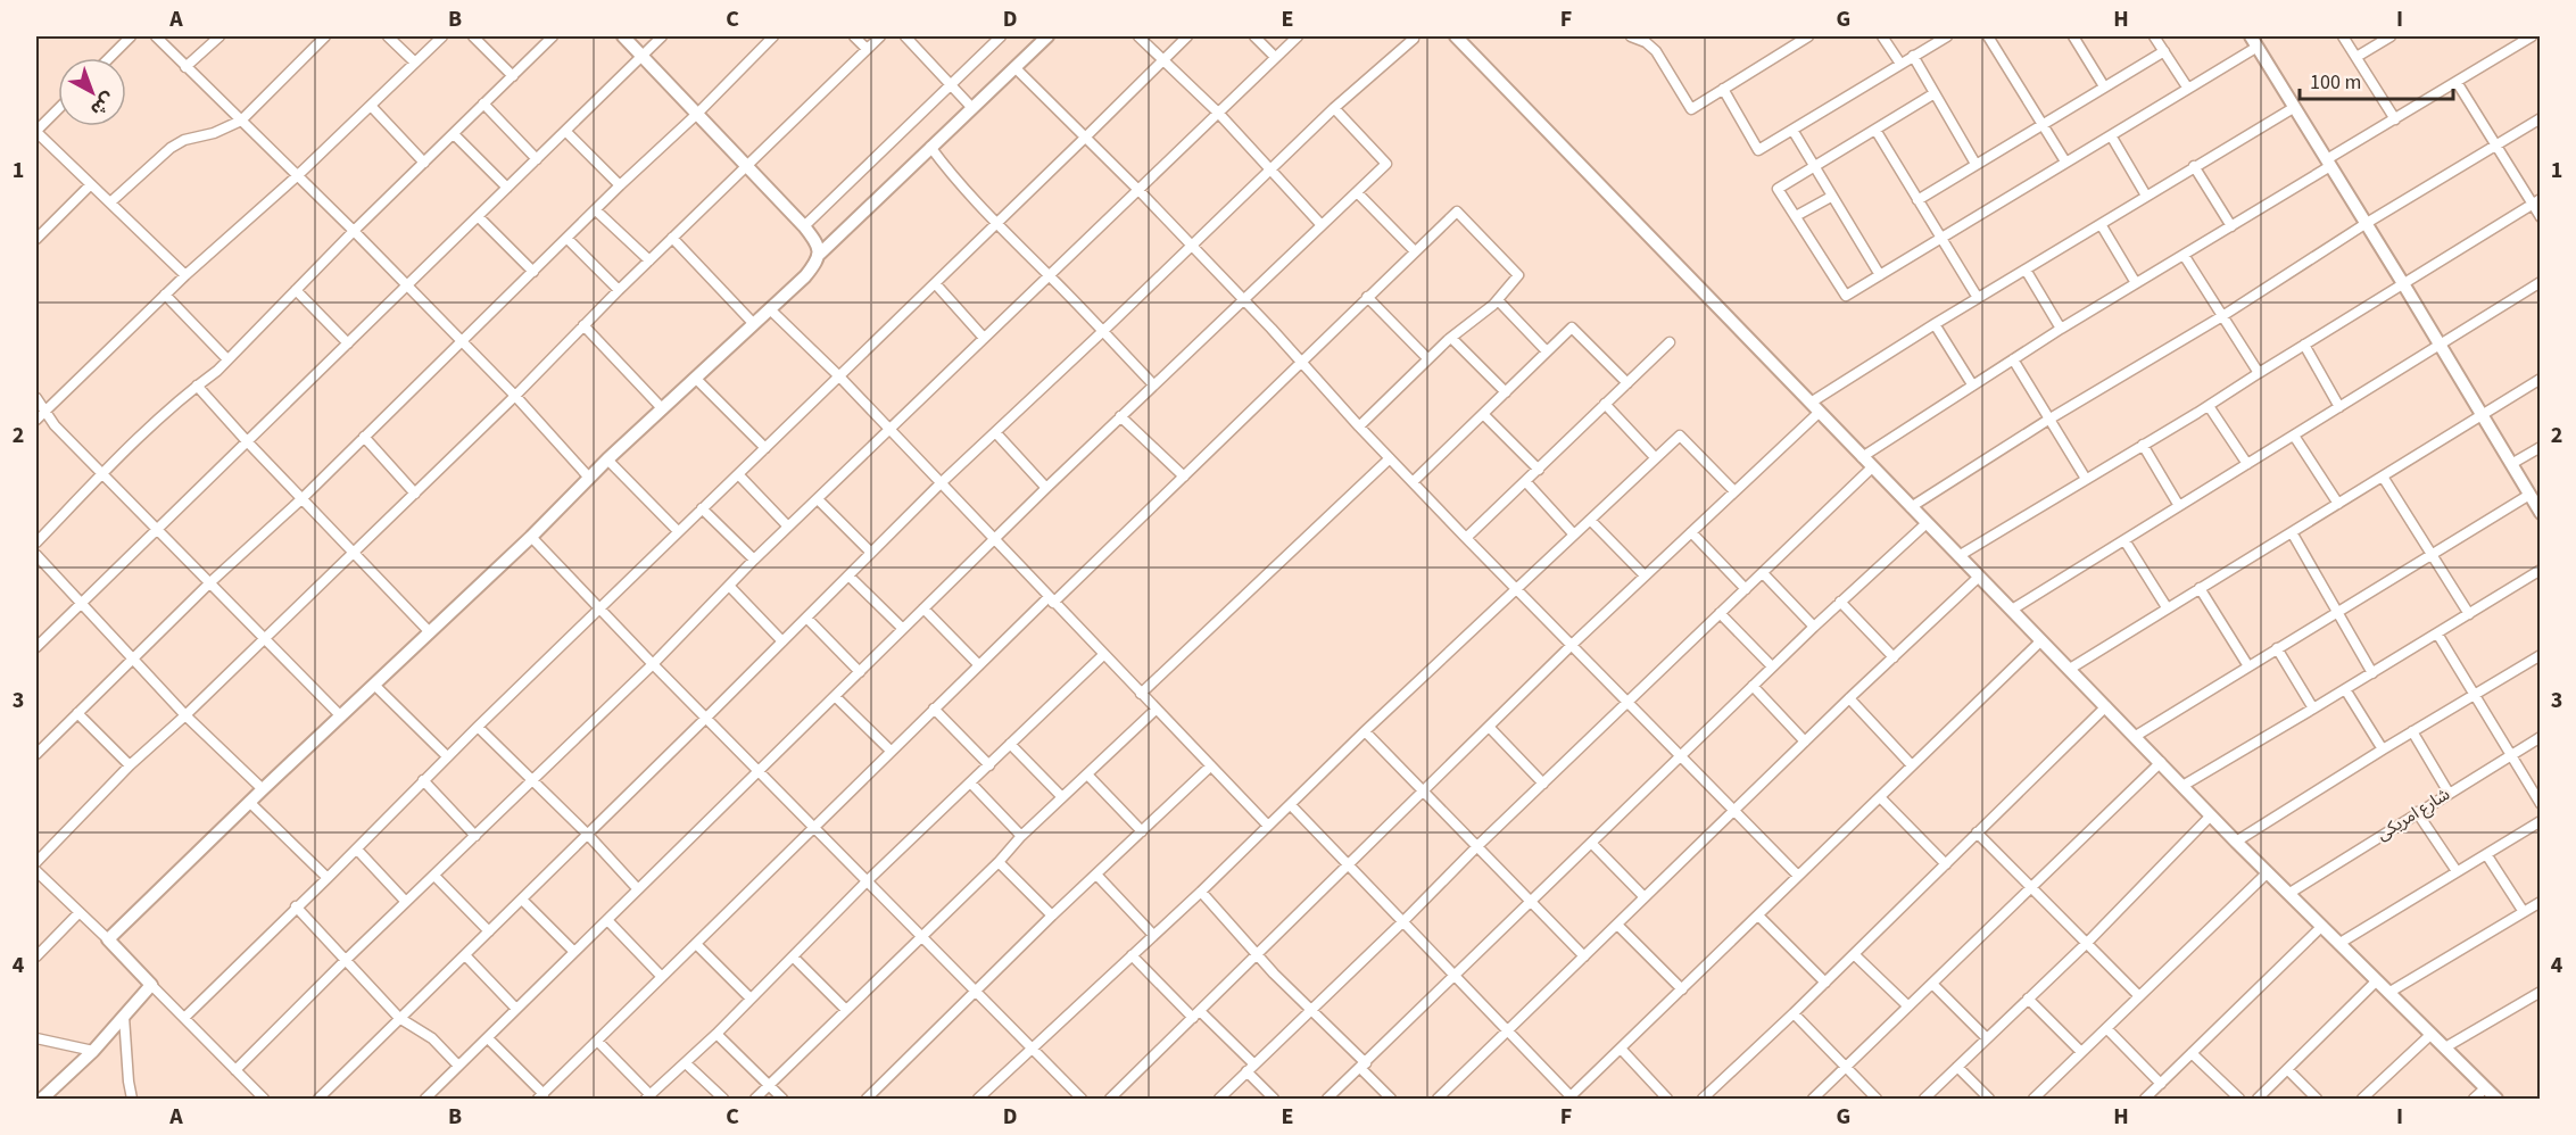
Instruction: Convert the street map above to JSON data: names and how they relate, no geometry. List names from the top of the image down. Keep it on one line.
{"streets":{"street":["شارع امريكى"]},"scale_bar":"100 m","north":"bottom right","grid":{"columns":["A","B","C","D","E","F","G","H","I"],"rows":["1","2","3","4"]}}
